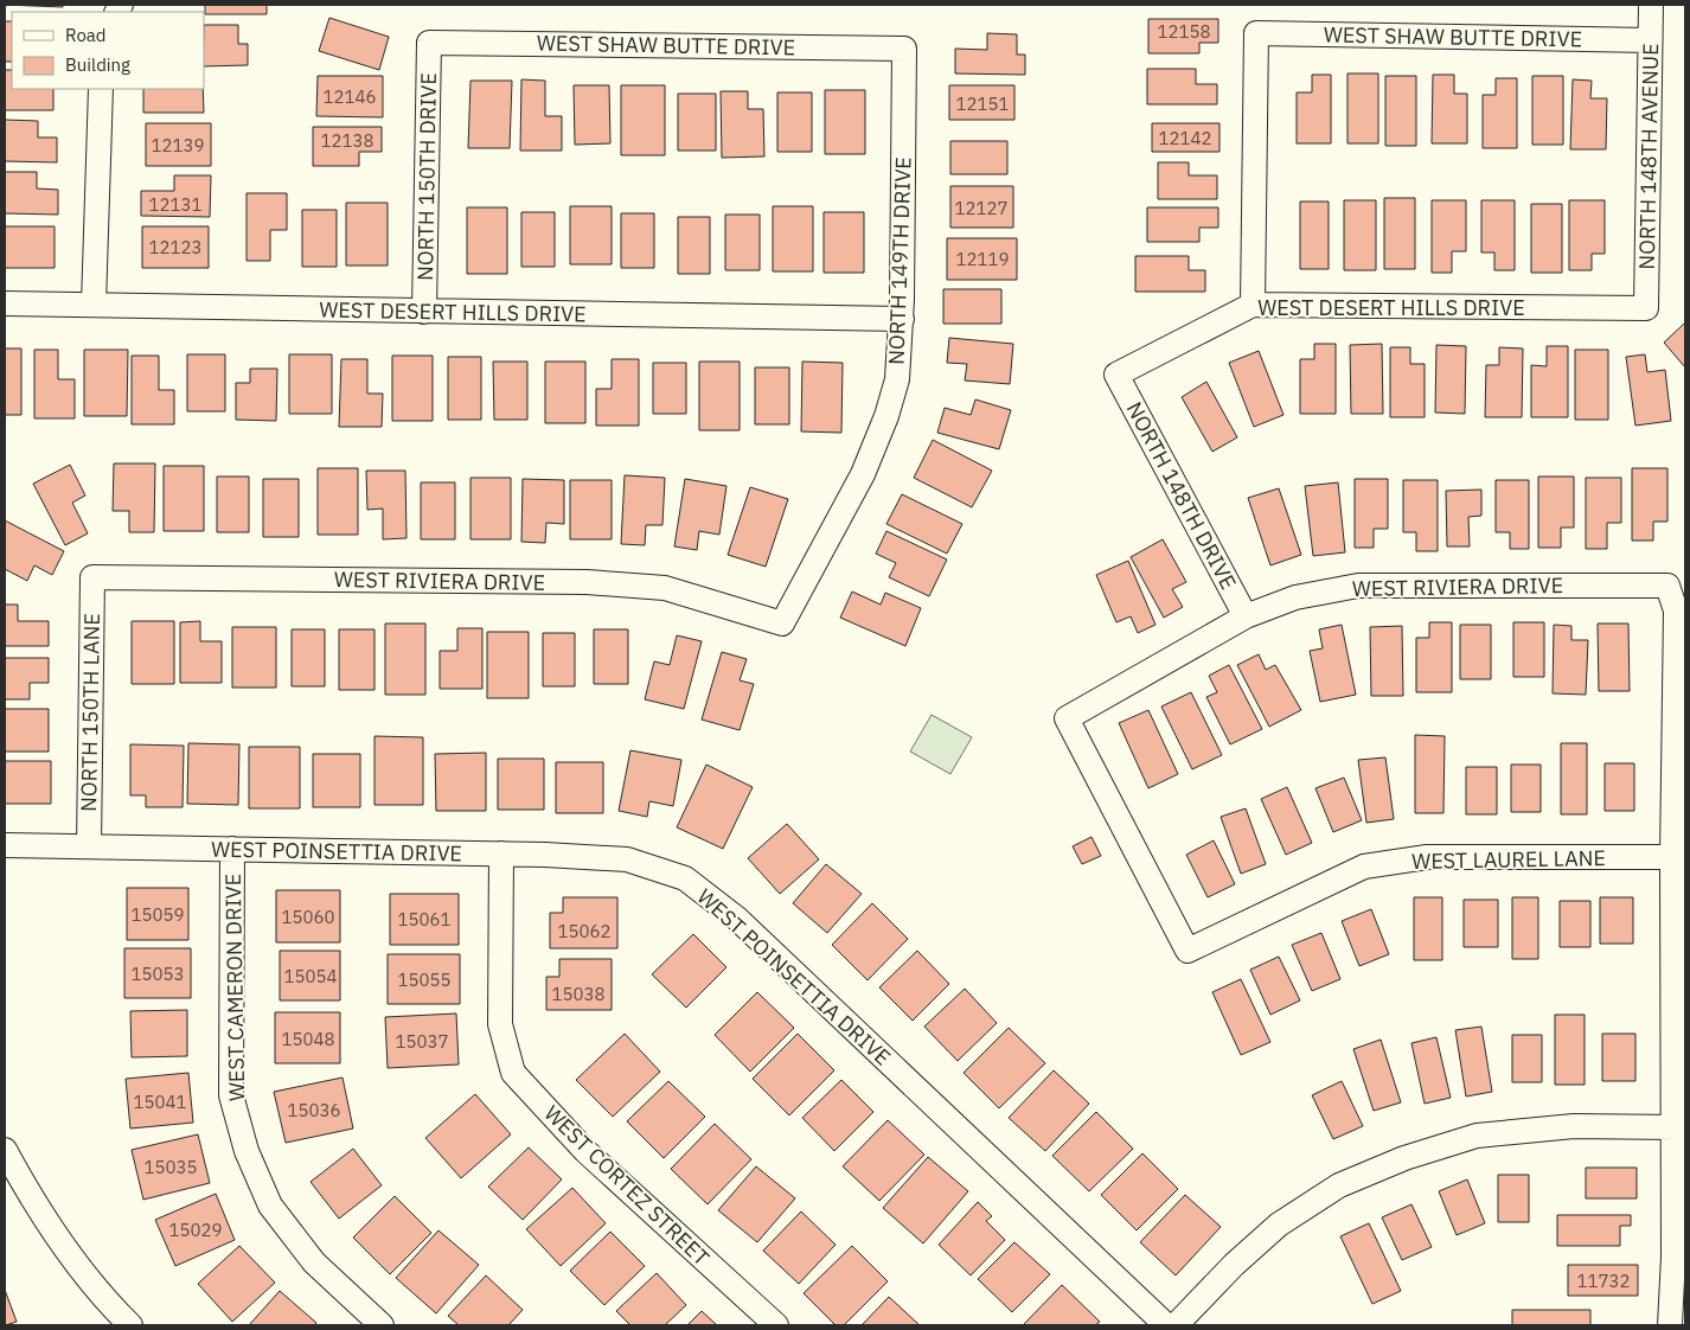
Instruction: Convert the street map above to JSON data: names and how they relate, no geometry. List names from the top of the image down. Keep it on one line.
{"streets":{"street":["WEST SHAW BUTTE DRIVE","NORTH 148TH AVENUE","NORTH 150TH DRIVE","NORTH 149TH DRIVE","WEST DESERT HILLS DRIVE","NORTH 148TH DRIVE","WEST RIVIERA DRIVE","NORTH 150TH LANE","WEST POINSETTIA DRIVE","WEST LAUREL LANE","WEST CAMERON DRIVE","WEST CORTEZ STREET"]},"crossings":[["WEST SHAW BUTTE DRIVE","NORTH 148TH AVENUE"],["WEST SHAW BUTTE DRIVE","NORTH 150TH DRIVE"],["WEST SHAW BUTTE DRIVE","NORTH 149TH DRIVE"],["WEST SHAW BUTTE DRIVE","WEST DESERT HILLS DRIVE"],["NORTH 148TH AVENUE","WEST DESERT HILLS DRIVE"],["NORTH 150TH DRIVE","WEST DESERT HILLS DRIVE"],["NORTH 149TH DRIVE","WEST DESERT HILLS DRIVE"],["NORTH 149TH DRIVE","WEST RIVIERA DRIVE"],["WEST DESERT HILLS DRIVE","NORTH 148TH DRIVE"],["NORTH 148TH DRIVE","WEST RIVIERA DRIVE"],["WEST RIVIERA DRIVE","NORTH 150TH LANE"],["WEST RIVIERA DRIVE","WEST LAUREL LANE"],["NORTH 150TH LANE","WEST POINSETTIA DRIVE"],["WEST POINSETTIA DRIVE","WEST CAMERON DRIVE"],["WEST POINSETTIA DRIVE","WEST CORTEZ STREET"]],"house_numbers":["12158","12146","12151","12142","12138","12139","12131","12127","12123","12119","15059","15060","15061","15062","15053","15054","15055","15038","15048","15037","15041","15036","15035","15029","11732"],"legend":["Road","Building"]}
